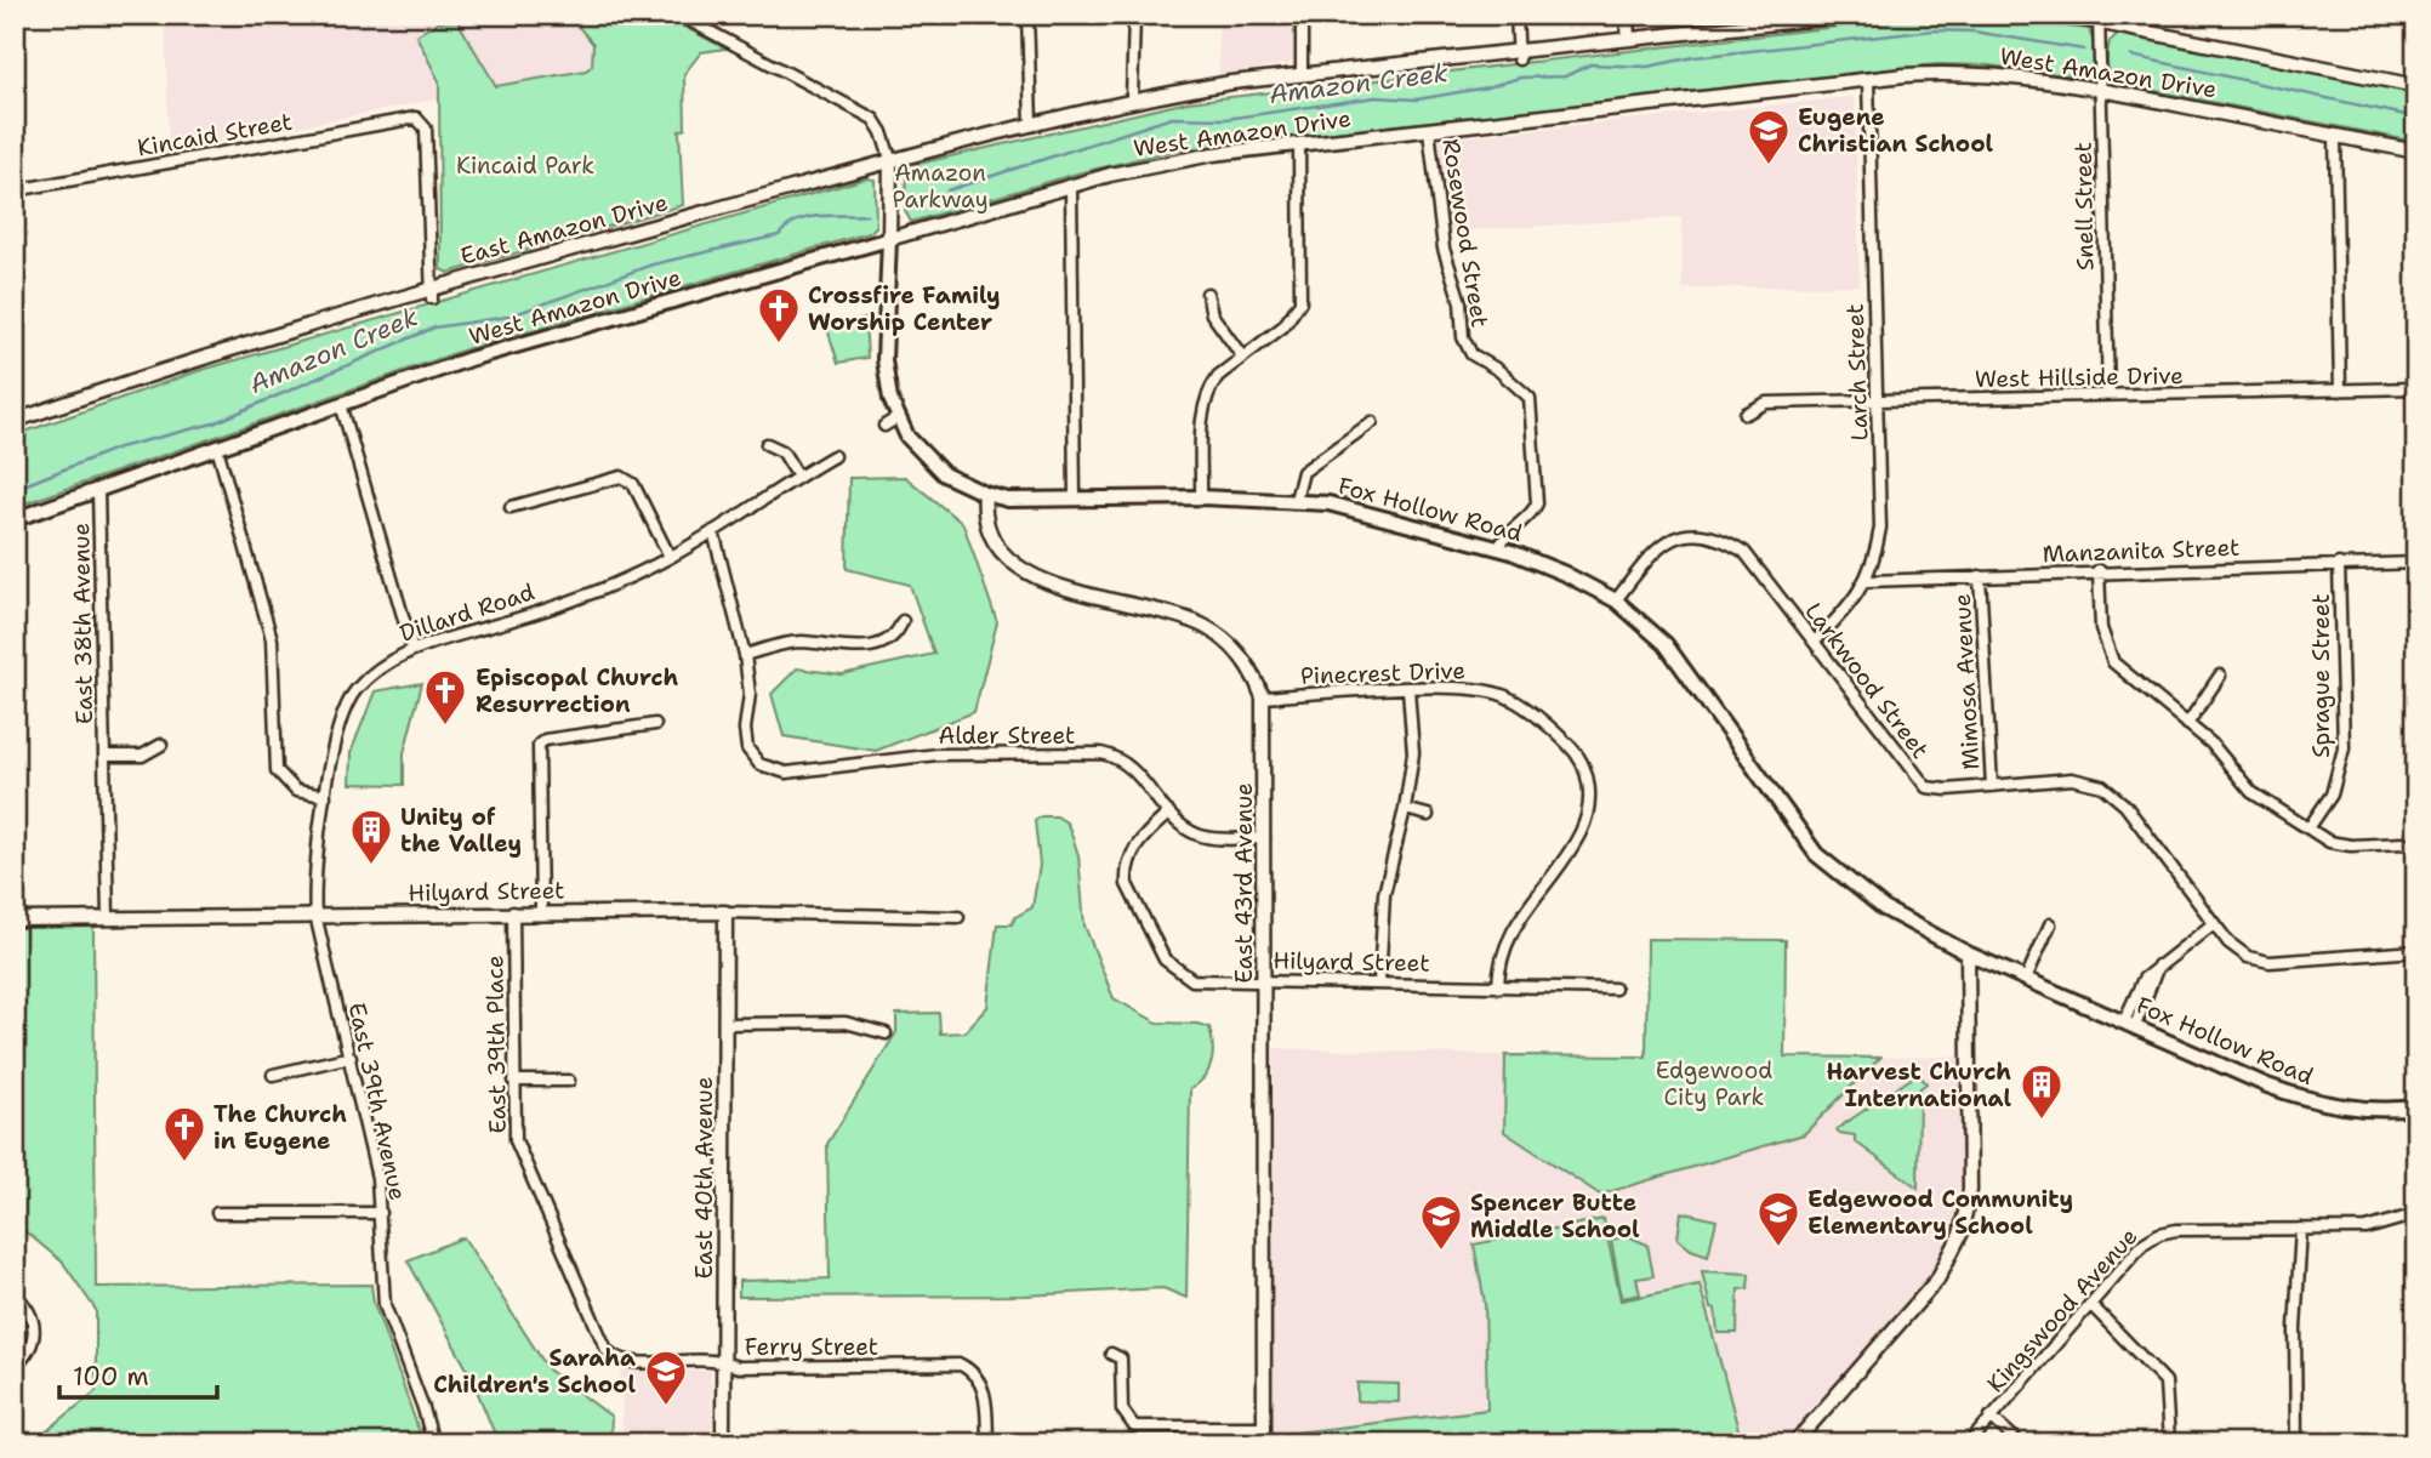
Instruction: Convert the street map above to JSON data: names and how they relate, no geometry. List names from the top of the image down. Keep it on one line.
{"streets":{"main road":["West Amazon Drive","Fox Hollow Road"],"street":["Kincaid Street","Snell Street","East Amazon Drive","Rosewood Street","Larch Street","West Hillside Drive","Manzanita Street","Dillard Road","East 38th Avenue","Pinecrest Drive","Sprague Street","Larkwood Street","Mimosa Avenue","Alder Street","East 43rd Avenue","Hilyard Street","East 39th Place","East 39th Avenue","East 40th Avenue","Kingswood Avenue","Ferry Street"]},"crossings":[["West Amazon Drive","Snell Street"],["West Amazon Drive","Rosewood Street"],["West Amazon Drive","Larch Street"],["West Amazon Drive","Fox Hollow Road"],["West Amazon Drive","East 38th Avenue"],["Kincaid Street","East Amazon Drive"],["Snell Street","West Hillside Drive"],["East Amazon Drive","Fox Hollow Road"],["Rosewood Street","Fox Hollow Road"],["Larch Street","West Hillside Drive"],["Larch Street","Manzanita Street"],["Larch Street","Larkwood Street"],["Fox Hollow Road","Larkwood Street"],["Fox Hollow Road","East 43rd Avenue"],["Manzanita Street","Sprague Street"],["Manzanita Street","Mimosa Avenue"],["Dillard Road","Hilyard Street"],["Dillard Road","East 39th Avenue"],["East 38th Avenue","Hilyard Street"],["Pinecrest Drive","East 43rd Avenue"],["Pinecrest Drive","Hilyard Street"],["Larkwood Street","Mimosa Avenue"],["Alder Street","East 43rd Avenue"],["Alder Street","Hilyard Street"],["East 43rd Avenue","Hilyard Street"],["Hilyard Street","East 39th Place"],["Hilyard Street","East 39th Avenue"],["Hilyard Street","East 40th Avenue"],["East 39th Place","Ferry Street"],["East 40th Avenue","Ferry Street"]],"water":["Amazon Creek"],"parks":["Kincaid Park","Amazon Parkway","Edgewood City Park"],"places":{"school or university":["Eugene Christian School","Edgewood Community Elementary School","Spencer Butte Middle School","Saraha Children's School"],"church":["Crossfire Family Worship Center","Episcopal Church Resurrection","The Church in Eugene"],"building":["Unity of the Valley","Harvest Church International"]},"scale_bar":"100 m"}
